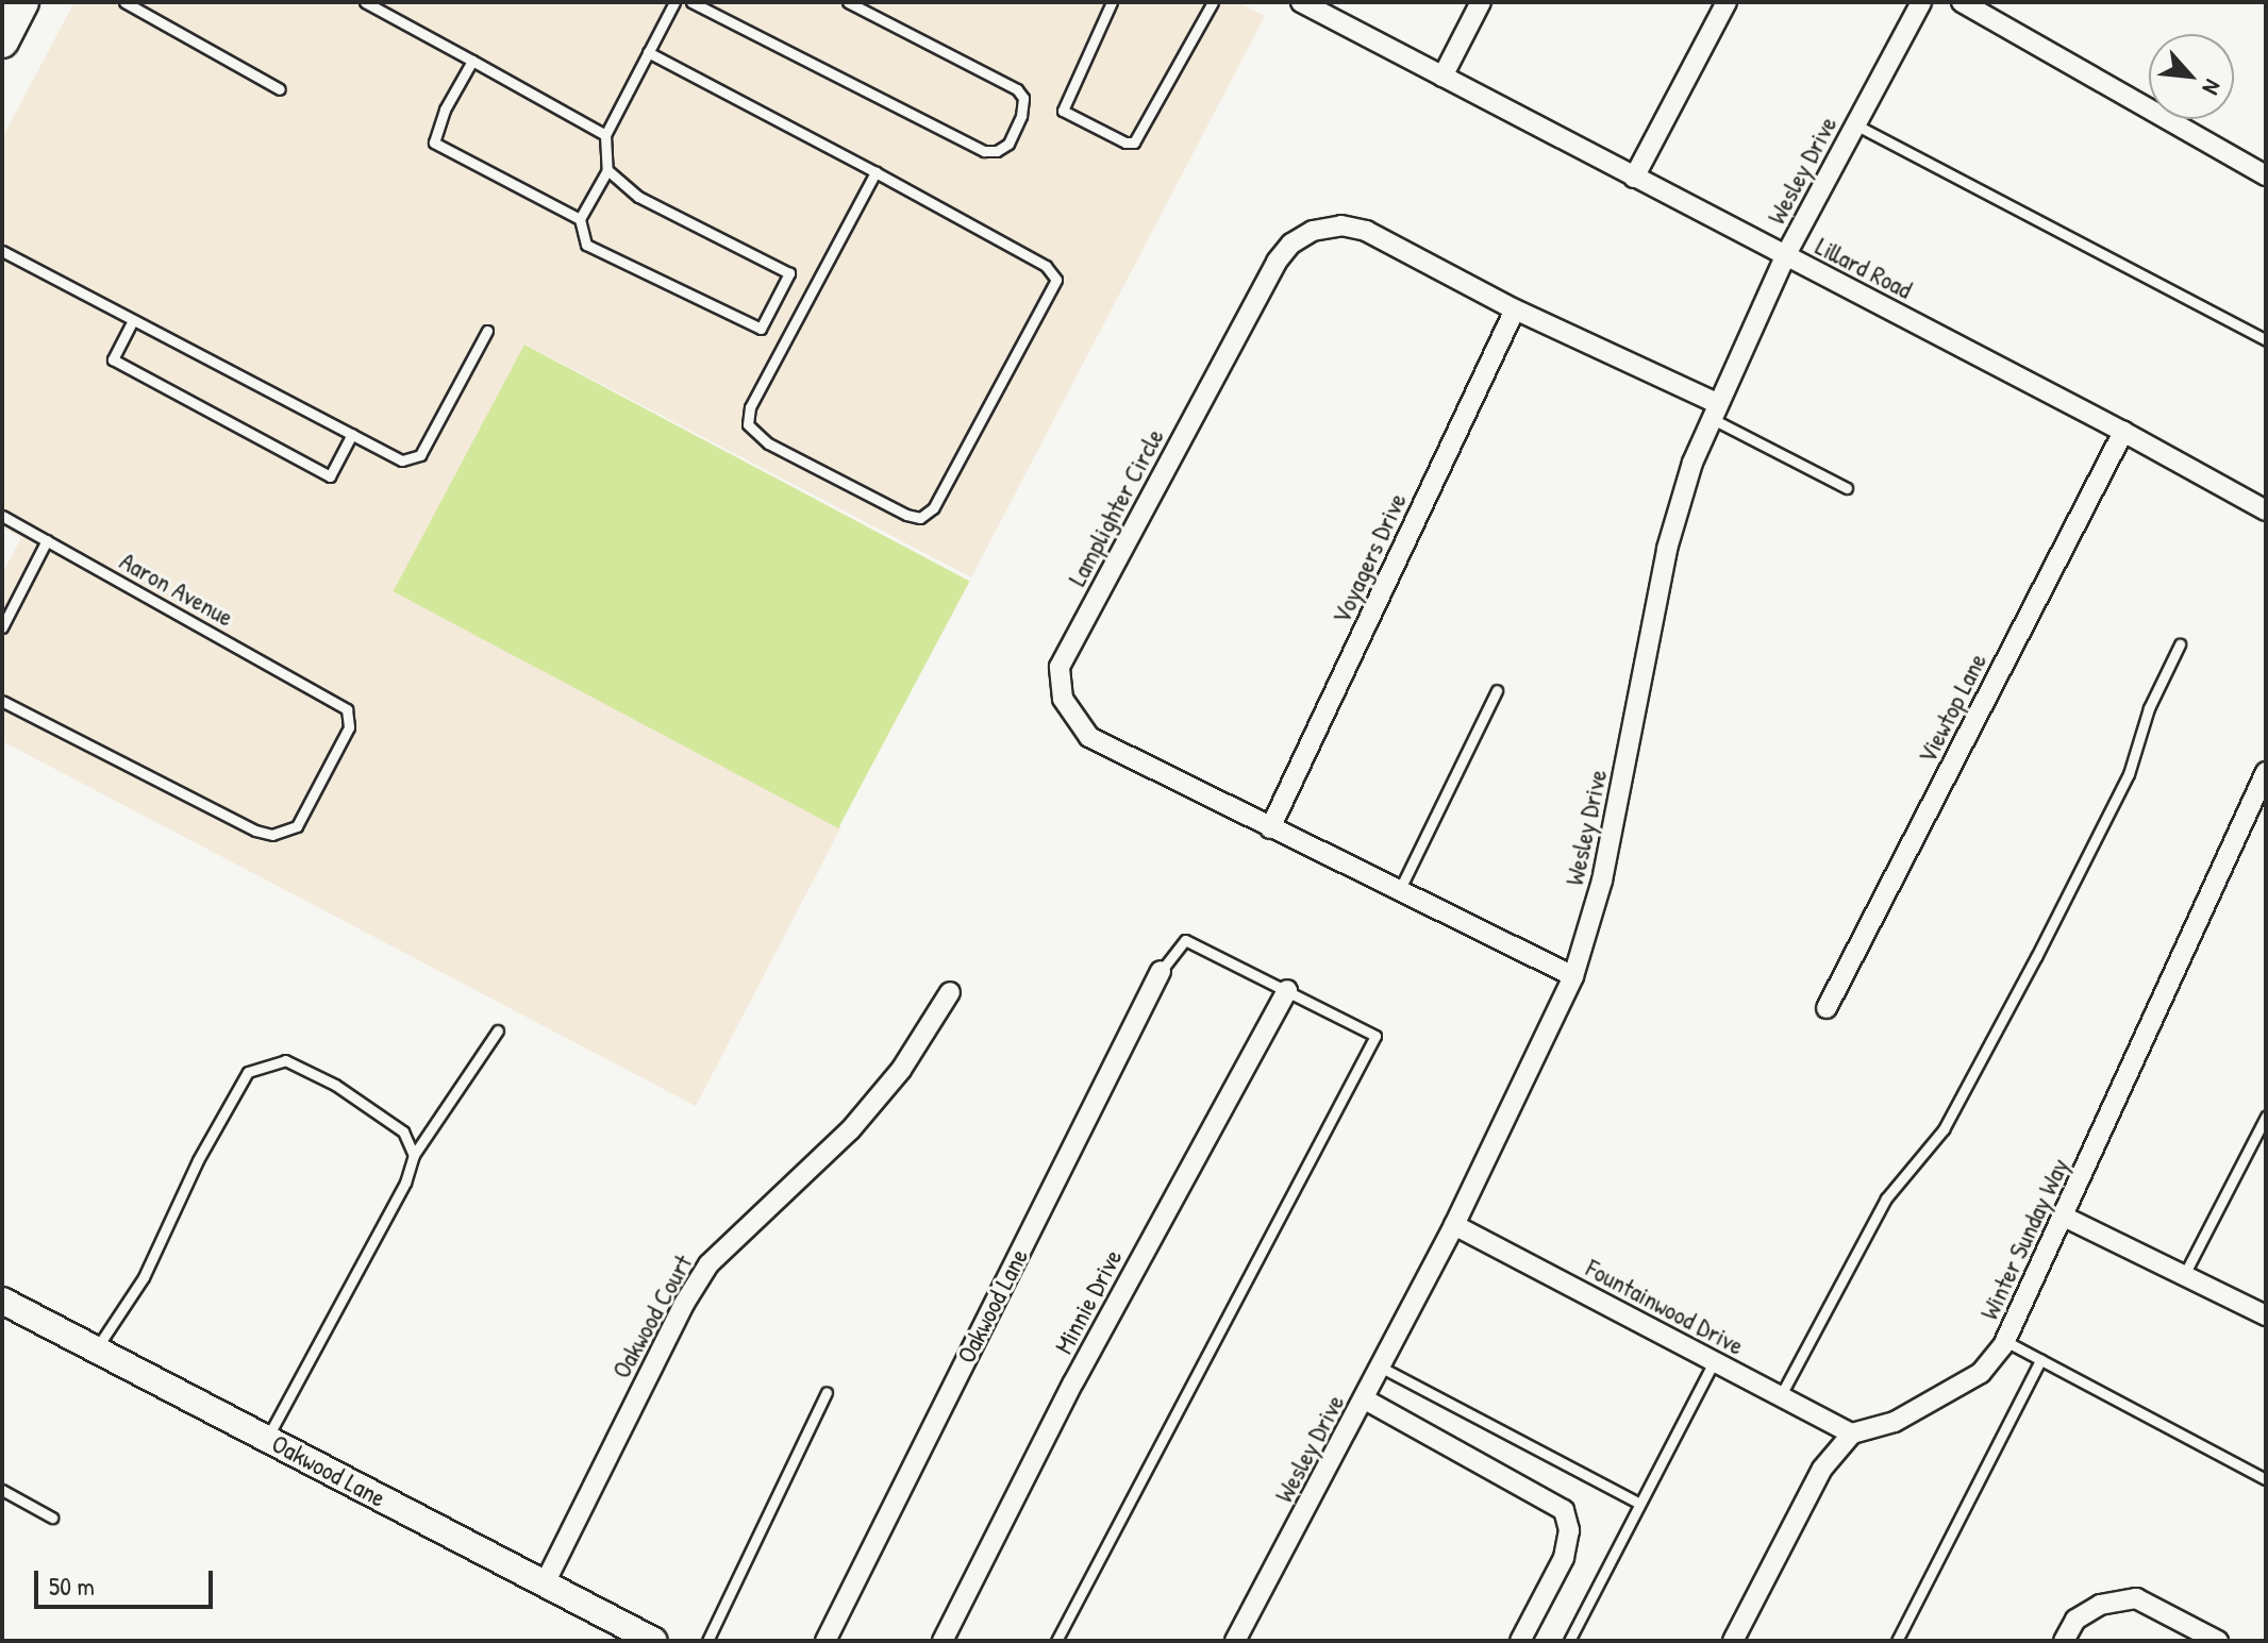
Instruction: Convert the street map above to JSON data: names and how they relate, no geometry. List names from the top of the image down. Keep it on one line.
{"streets":{"street":["Wesley Drive","Lillard Road","Lamplighter Circle","Voyagers Drive","Viewtop Lane","Winter Sunday Way","Minnie Drive","Oakwood Lane","Fountainwood Drive","Oakwood Court"],"lane":["Aaron Avenue"]},"crossings":[["Wesley Drive","Lillard Road"],["Wesley Drive","Lamplighter Circle"],["Wesley Drive","Fountainwood Drive"],["Lillard Road","Viewtop Lane"],["Lamplighter Circle","Voyagers Drive"],["Winter Sunday Way","Fountainwood Drive"],["Oakwood Lane","Oakwood Court"]],"scale_bar":"50 m","north":"bottom right"}
